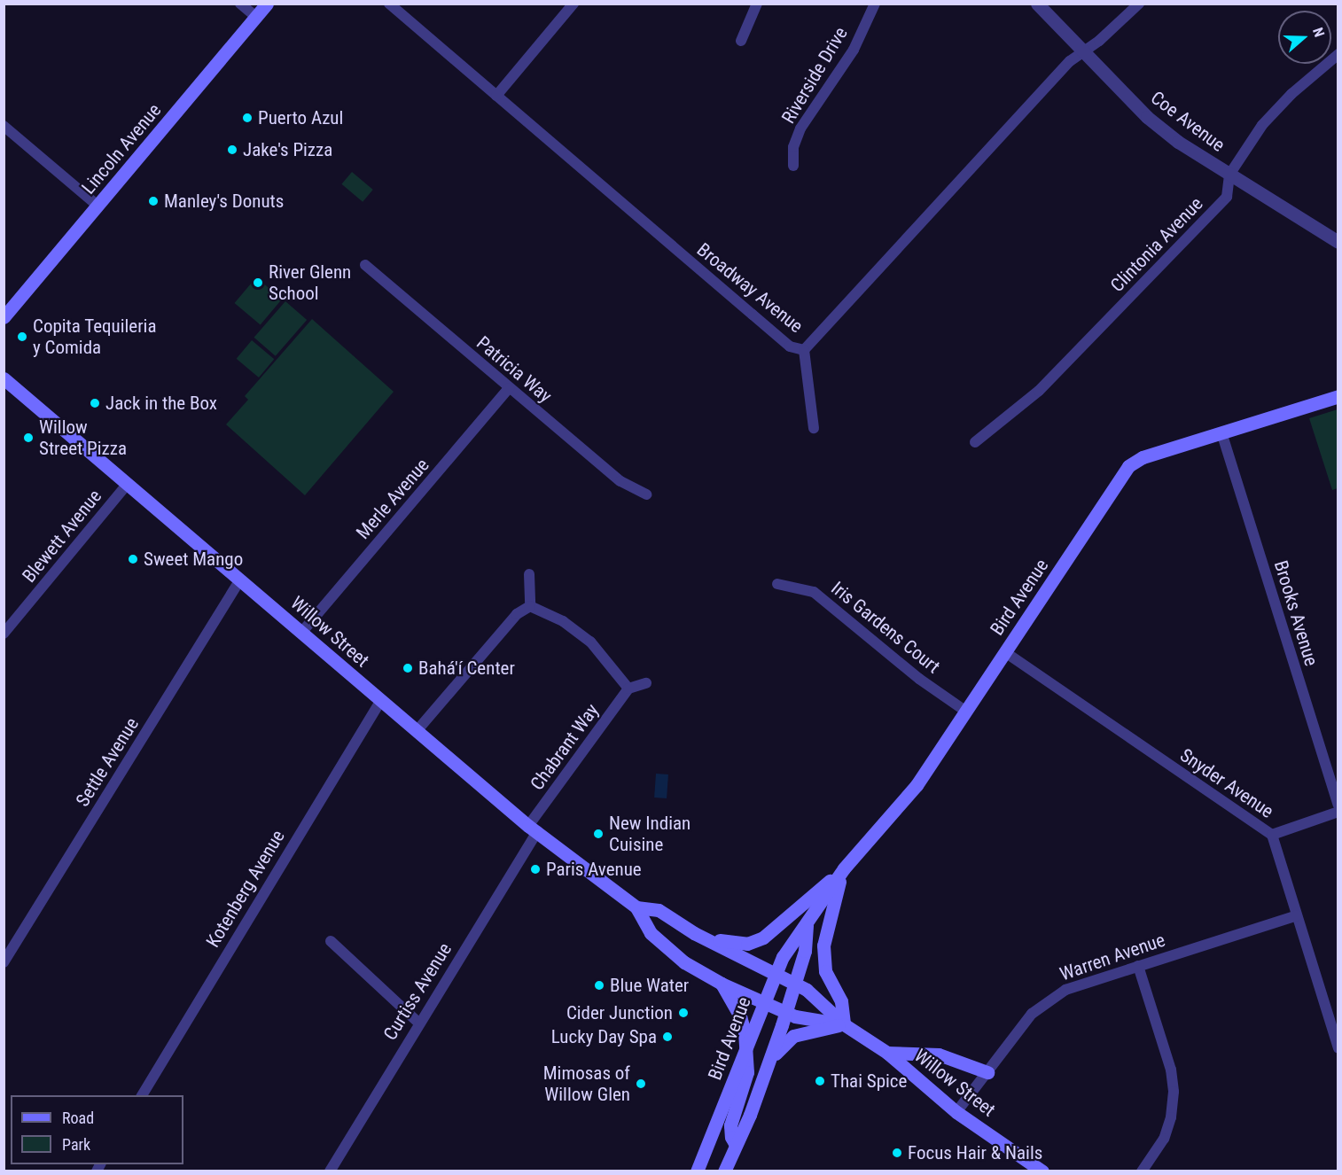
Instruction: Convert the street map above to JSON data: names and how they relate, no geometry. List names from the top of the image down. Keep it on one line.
{"streets":{"main road":["Lincoln Avenue","Bird Avenue","Willow Street"],"street":["Riverside Drive","Coe Avenue","Clintonia Avenue","Broadway Avenue","Patricia Way","Merle Avenue","Blewett Avenue","Brooks Avenue","Iris Gardens Court","Chabrant Way","Settle Avenue","Snyder Avenue","Kotenberg Avenue","Warren Avenue","Curtiss Avenue"]},"crossings":[["Coe Avenue","Clintonia Avenue"],["Coe Avenue","Broadway Avenue"],["Patricia Way","Merle Avenue"],["Merle Avenue","Willow Street"],["Blewett Avenue","Willow Street"],["Bird Avenue","Brooks Avenue"],["Bird Avenue","Iris Gardens Court"],["Bird Avenue","Willow Street"],["Bird Avenue","Snyder Avenue"],["Willow Street","Chabrant Way"],["Willow Street","Settle Avenue"],["Willow Street","Kotenberg Avenue"],["Willow Street","Warren Avenue"],["Willow Street","Curtiss Avenue"],["Chabrant Way","Curtiss Avenue"],["Snyder Avenue","Warren Avenue"]],"places":["Puerto Azul","Jake's Pizza","Manley's Donuts","River Glenn School","Copita Tequileria y Comida","Jack in the Box","Willow Street Pizza","Sweet Mango","Bahá'í Center","New Indian Cuisine","Paris Avenue","Blue Water","Cider Junction","Lucky Day Spa","Thai Spice","Mimosas of Willow Glen","Focus Hair & Nails"],"legend":["Road","Park"],"north":"right"}
